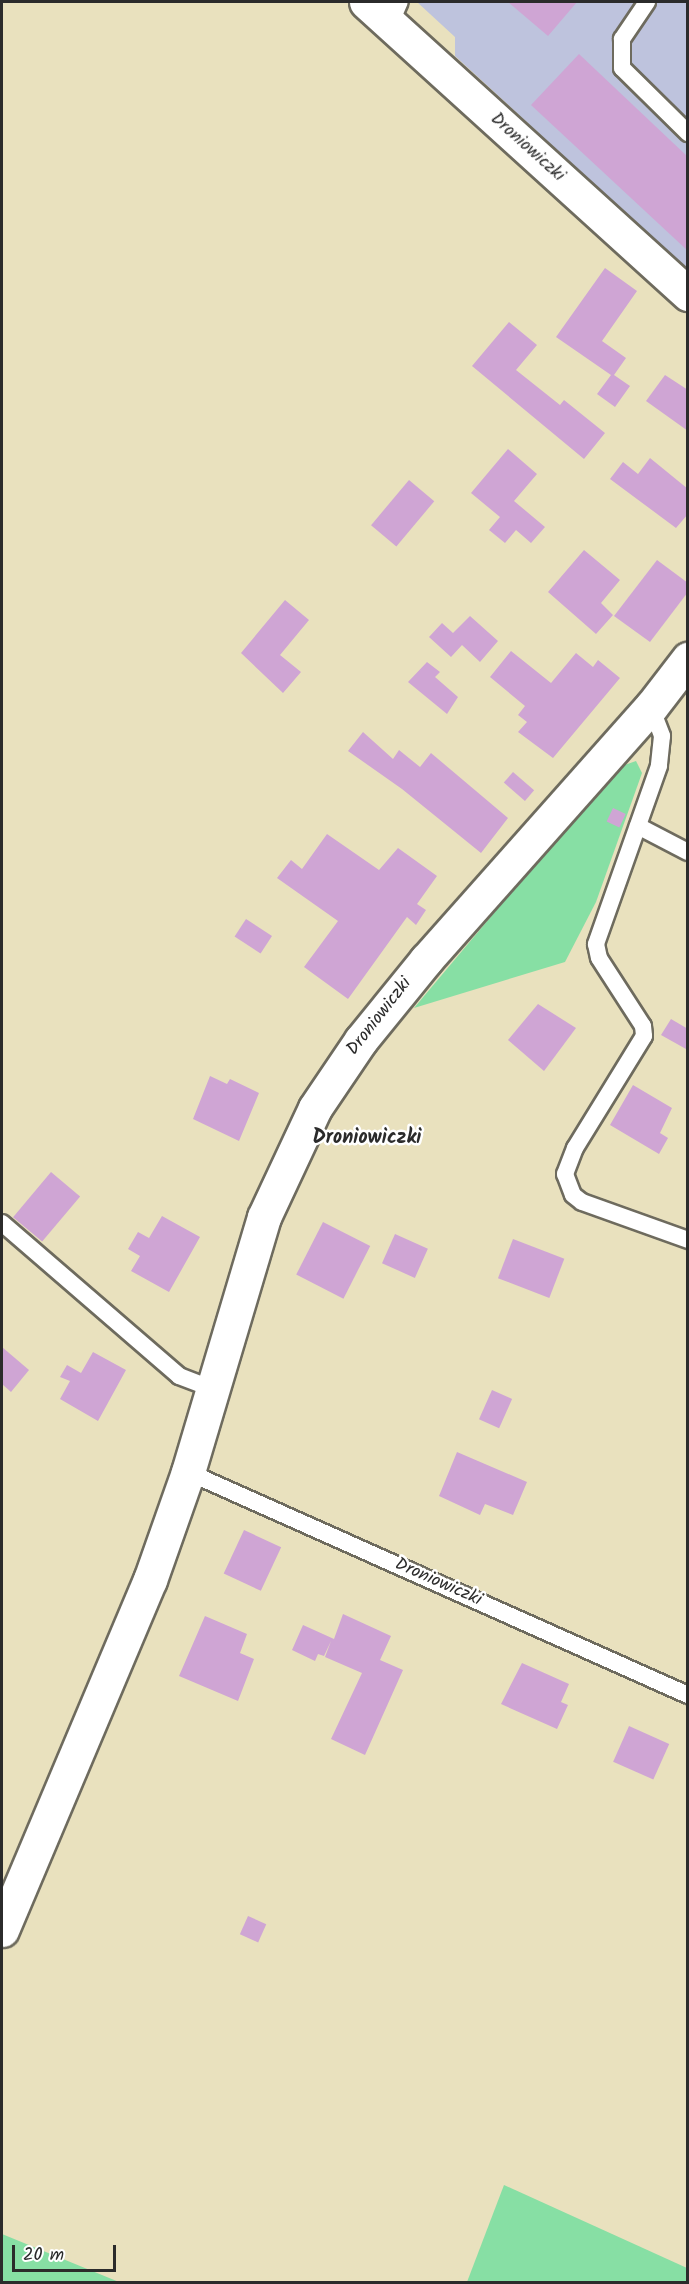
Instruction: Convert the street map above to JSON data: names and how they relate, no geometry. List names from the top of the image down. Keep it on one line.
{"streets":{"street":["Droniowiczki"]},"districts":["Droniowiczki"],"scale_bar":"20 m"}
